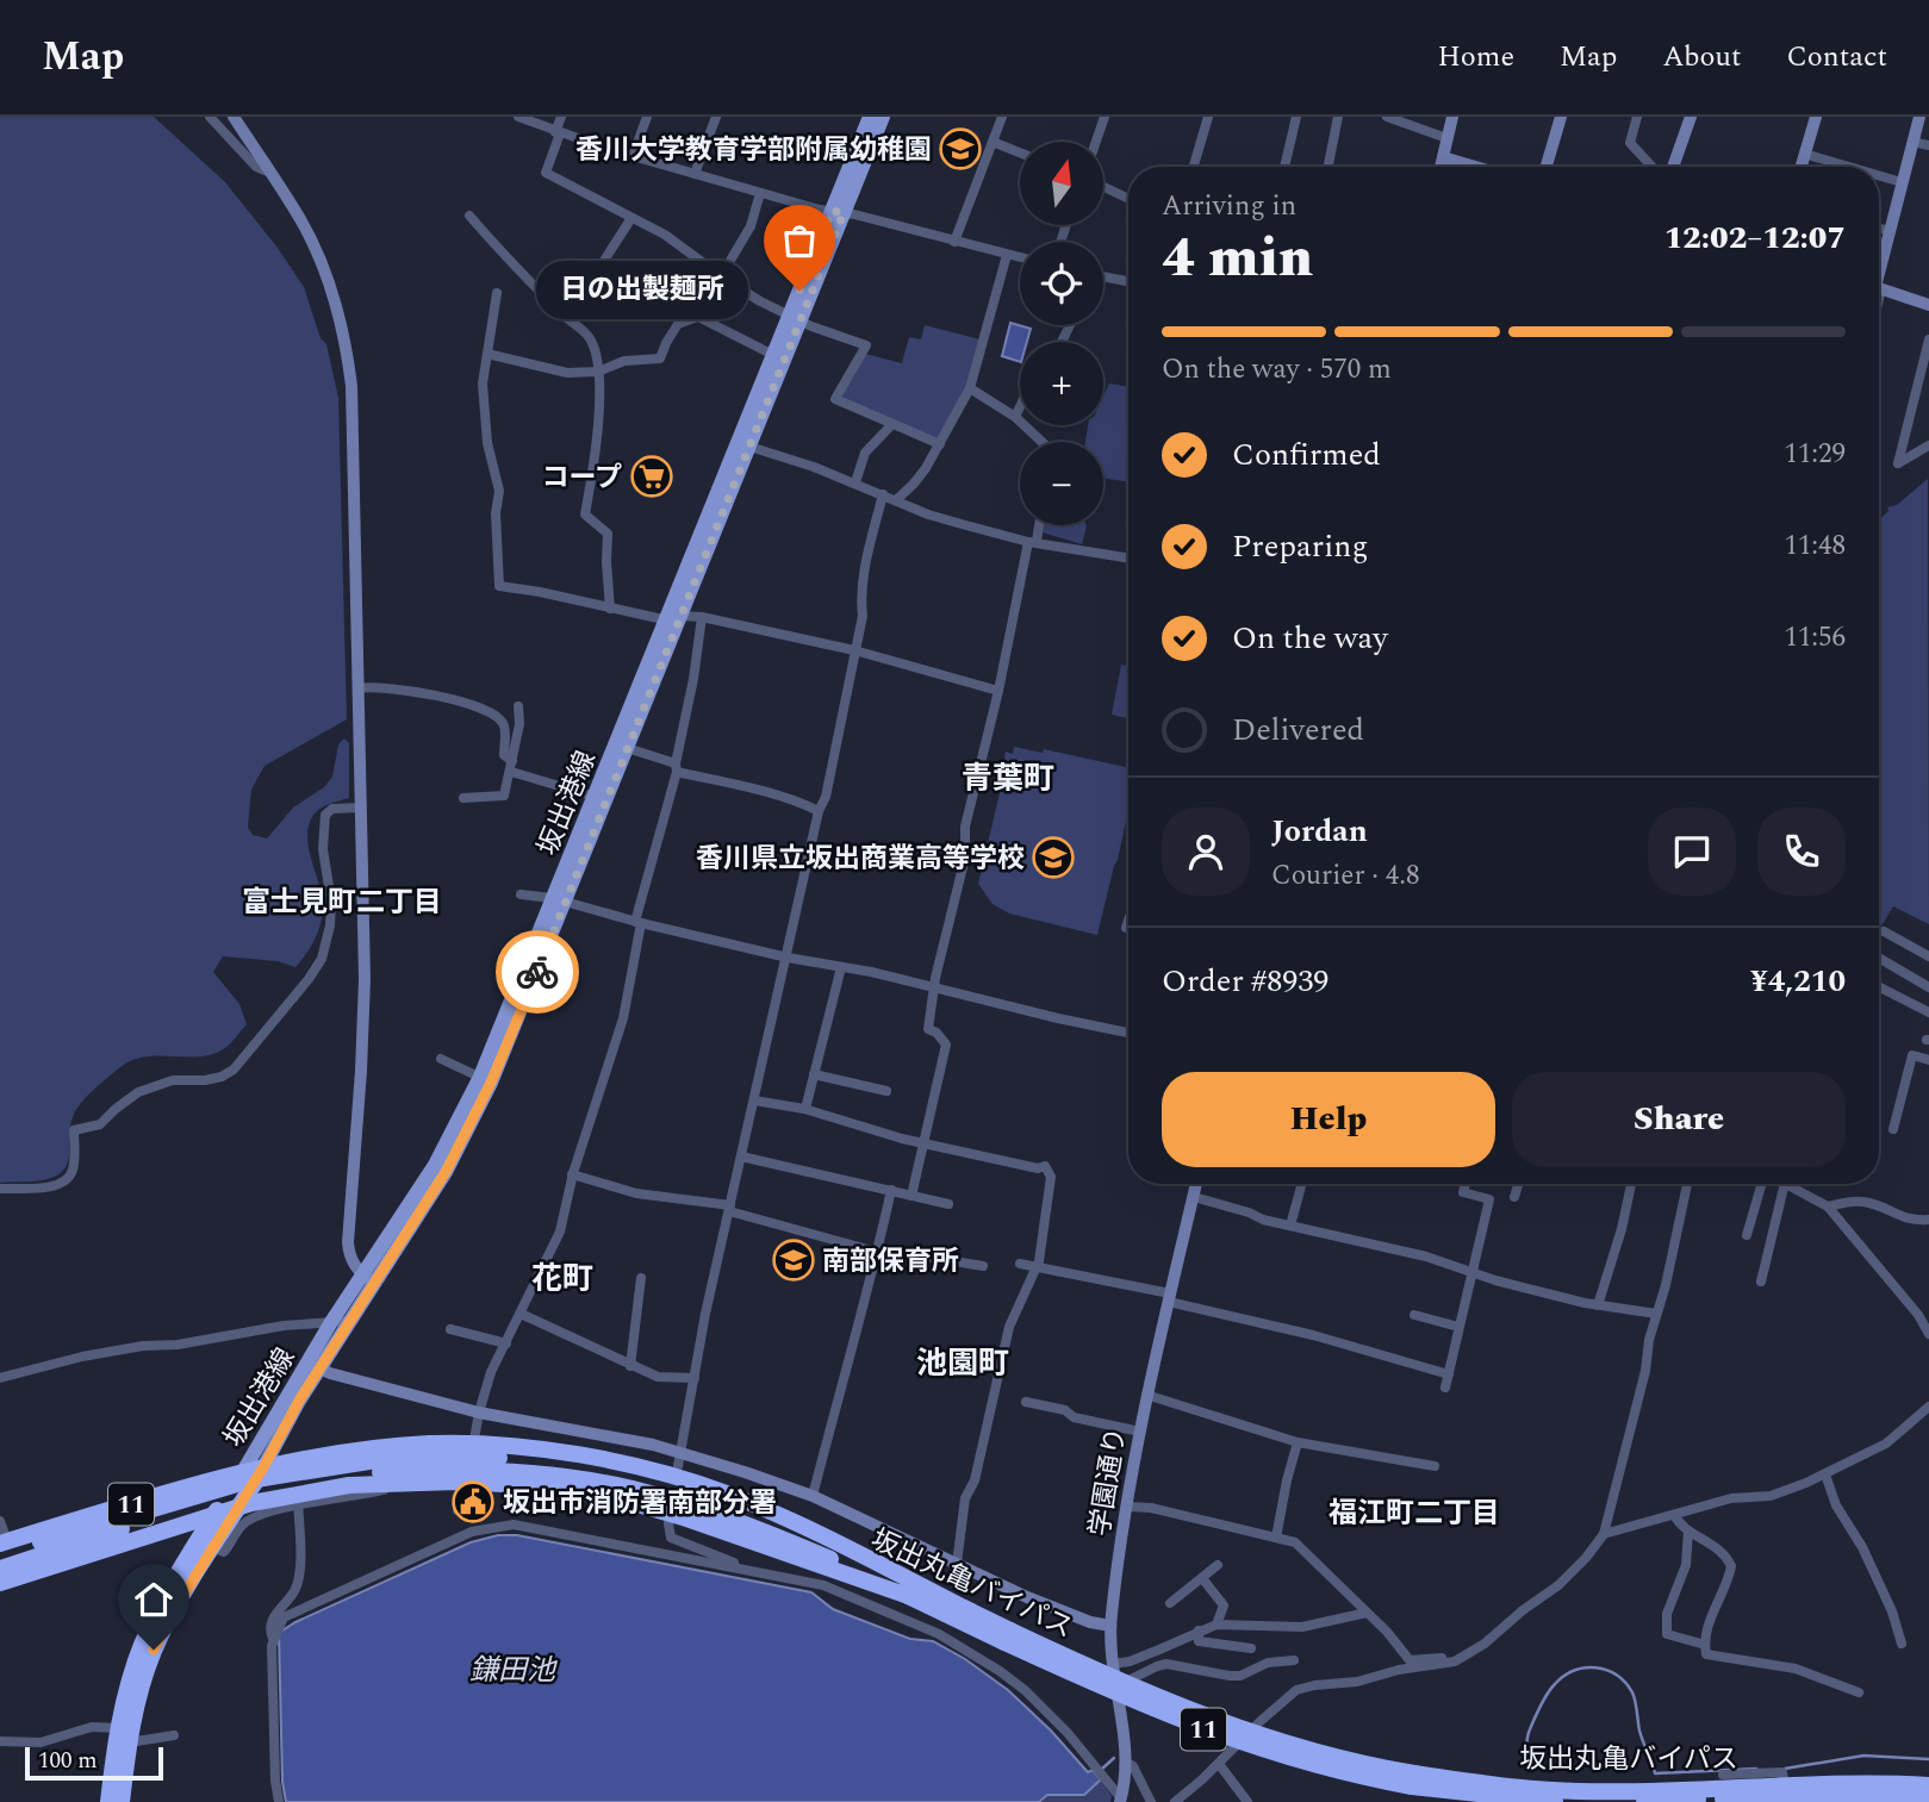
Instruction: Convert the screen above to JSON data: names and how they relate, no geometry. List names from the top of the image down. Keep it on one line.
{"streets":{"highway":["11","坂出丸亀バイパス"],"main road":["坂出港線"],"street":["学園通り"]},"crossings":[["坂出港線","11"],["11","坂出丸亀バイパス"]],"districts":["青葉町","富士見町二丁目","花町","池園町","福江町二丁目"],"water":["鎌田池"],"places":{"school or university":["香川大学教育学部附属幼稚園","香川県立坂出商業高等学校","南部保育所"],"other":["日の出製麺所"],"supermarket":["コープ"],"public building":["坂出市消防署南部分署"]},"scale_bar":"100 m","north":"top","page":{"header":"Map","nav":["Home","Map","About","Contact"],"map_buttons":["+","−"],"heading":["4 min","Arriving in","12:02–12:07"],"panel":["Jordan","Courier · 4.8","Order #8939","¥4,210"],"bubble":"日の出製麺所","bar":"On the way · 570 m","list":[["Confirmed","11:29"],["Preparing","11:48"],["On the way","11:56"],"Delivered"],"buttons":["Help","Share"],"scale":"100 m"}}
